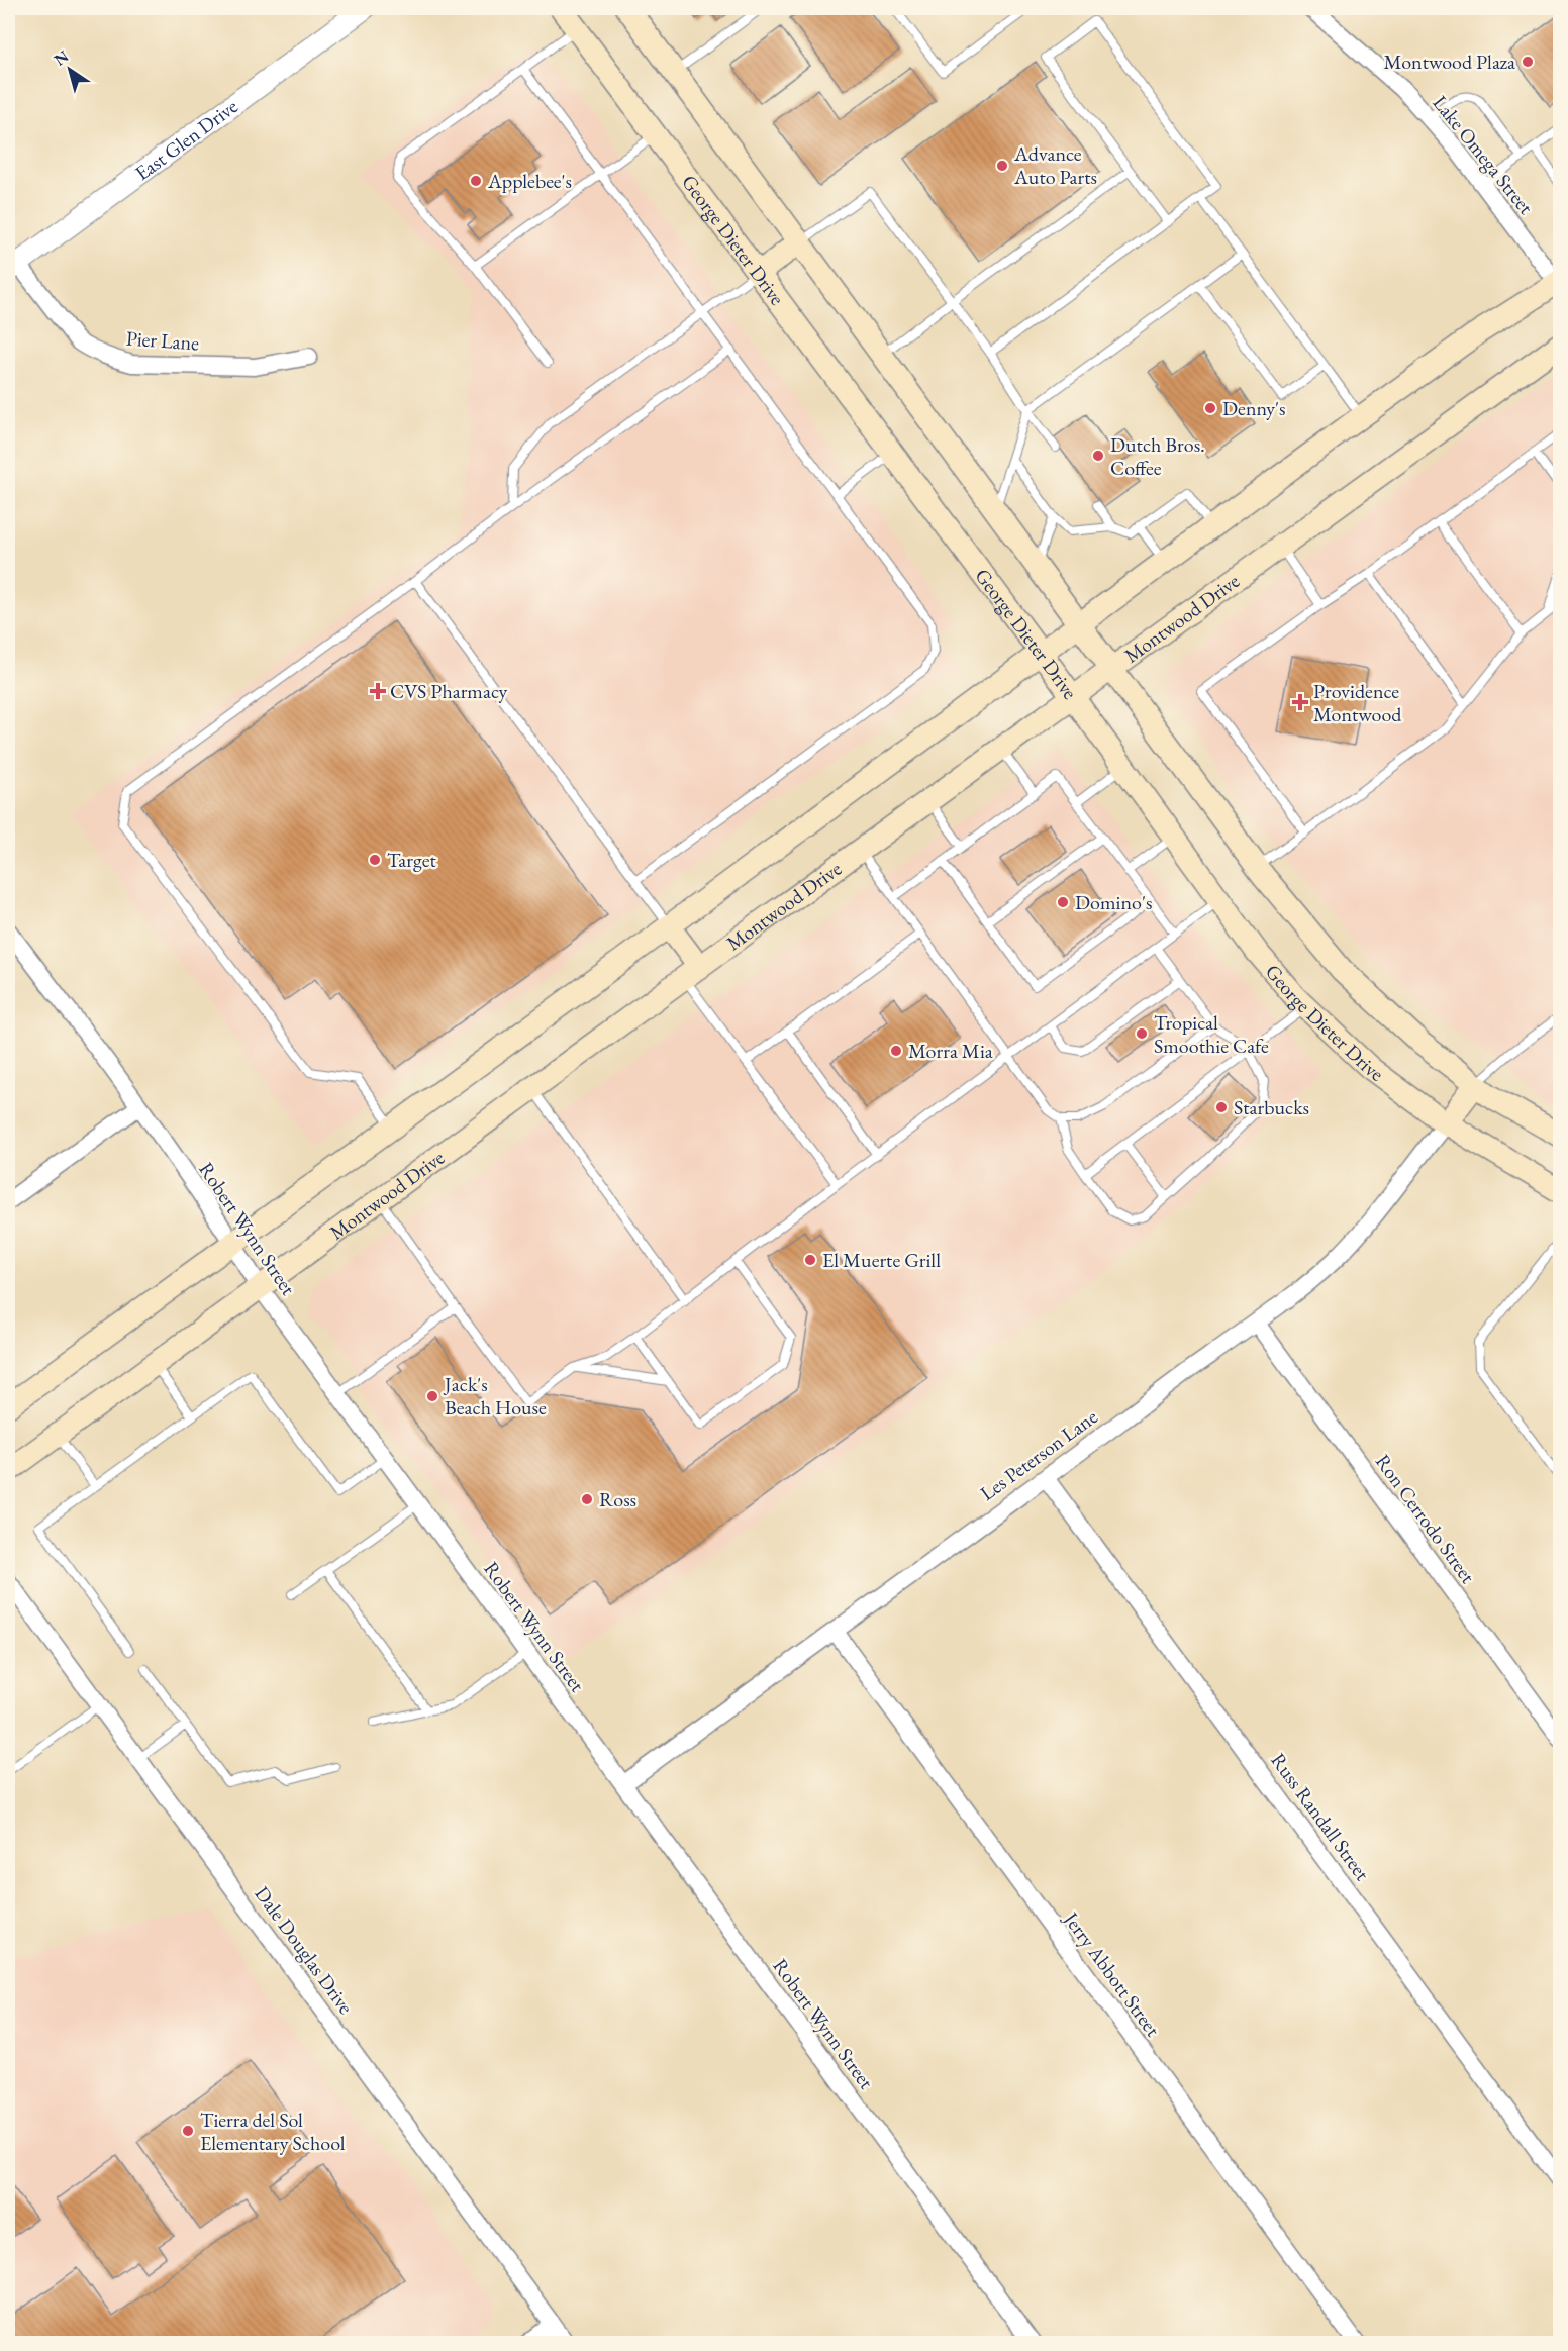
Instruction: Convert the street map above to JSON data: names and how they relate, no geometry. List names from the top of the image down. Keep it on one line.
{"streets":{"main road":["George Dieter Drive","Montwood Drive"],"street":["East Glen Drive","Lake Omega Street","Pier Lane","Robert Wynn Street","Les Peterson Lane","Ron Cerrodo Street","Russ Randall Street","Dale Douglas Drive","Jerry Abbott Street"]},"crossings":[["East Glen Drive","Pier Lane"],["George Dieter Drive","Montwood Drive"],["George Dieter Drive","Les Peterson Lane"],["Montwood Drive","Robert Wynn Street"],["Robert Wynn Street","Les Peterson Lane"],["Les Peterson Lane","Ron Cerrodo Street"],["Les Peterson Lane","Russ Randall Street"],["Les Peterson Lane","Jerry Abbott Street"]],"places":{"other":["Montwood Plaza","Advance Auto Parts","Applebee's","Denny's","Dutch Bros. Coffee","Target","Domino's","Tropical Smoothie Cafe","Morra Mia","Starbucks","El Muerte Grill","Jack's Beach House","Ross","Tierra del Sol Elementary School"],"health":["CVS Pharmacy","Providence Montwood"]},"north":"top left"}
